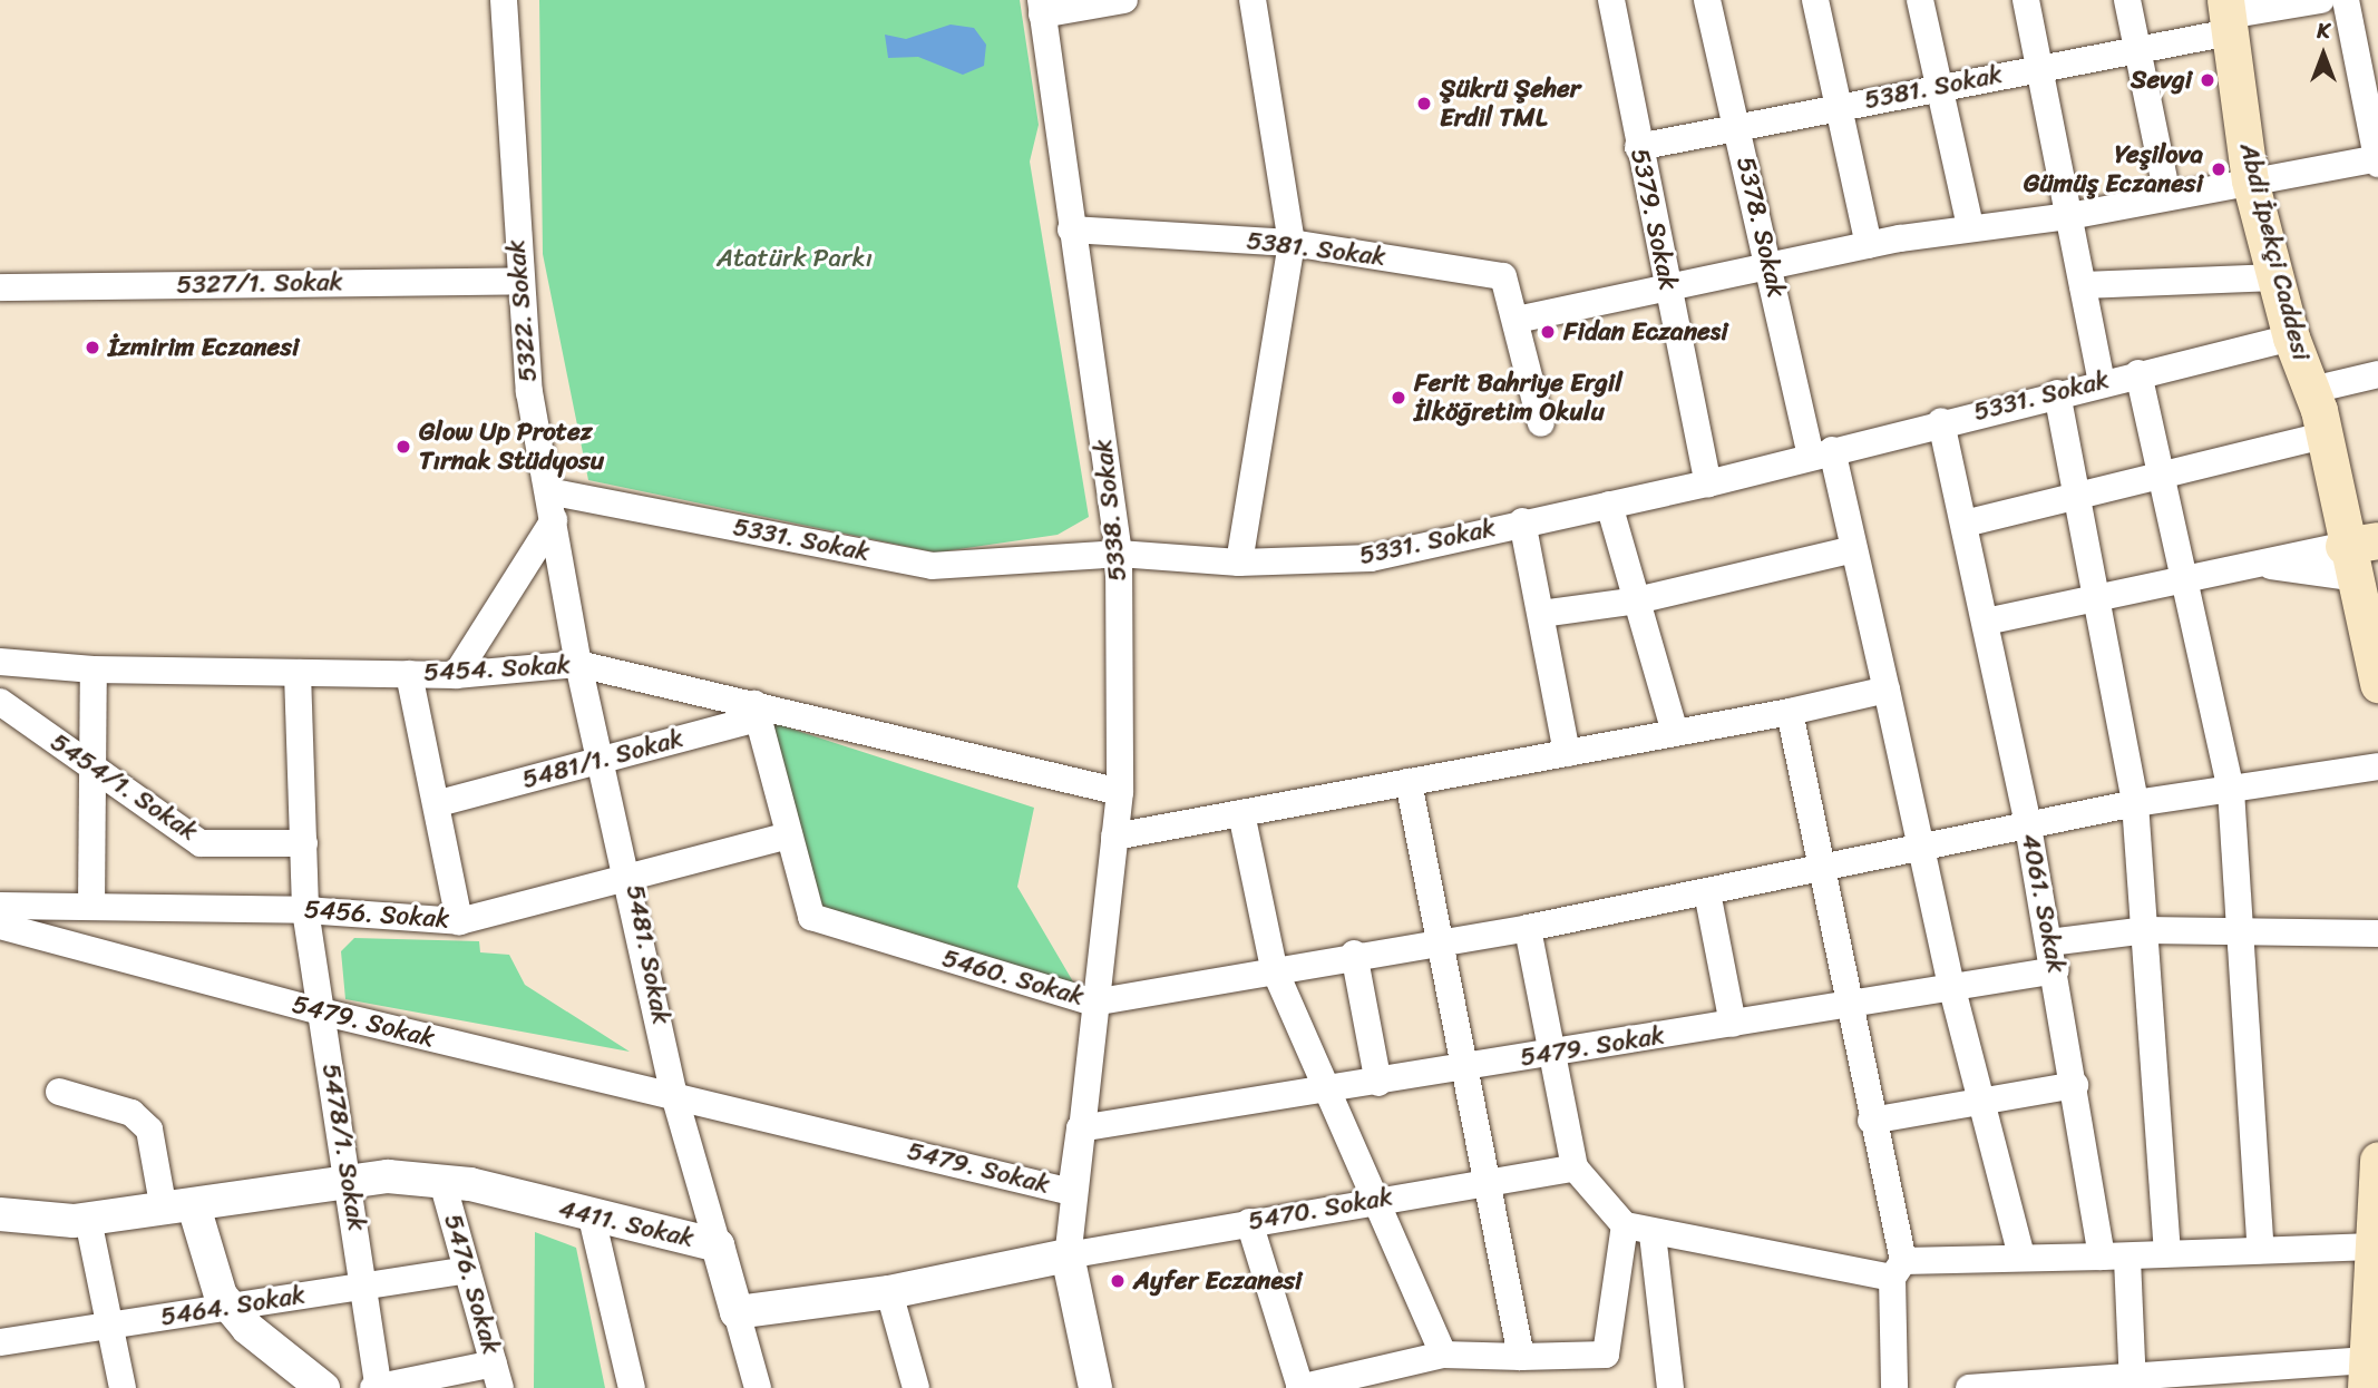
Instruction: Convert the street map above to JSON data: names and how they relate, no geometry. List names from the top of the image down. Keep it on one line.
{"streets":{"main road":["Abdi İpekçi Caddesi"],"street":["5381. Sokak","5379. Sokak","5378. Sokak","5327/1. Sokak","5322. Sokak","5331. Sokak","5338. Sokak","5454. Sokak","5481/1. Sokak","5454/1. Sokak","4061. Sokak","5456. Sokak","5481. Sokak","5460. Sokak","5479. Sokak","5478/1. Sokak","5470. Sokak","4411. Sokak","5476. Sokak","5464. Sokak"]},"crossings":[["5381. Sokak","5379. Sokak"],["5381. Sokak","5378. Sokak"],["5381. Sokak","Abdi İpekçi Caddesi"],["5381. Sokak","5338. Sokak"],["5379. Sokak","5331. Sokak"],["5378. Sokak","5331. Sokak"],["5378. Sokak","5460. Sokak"],["5378. Sokak","5479. Sokak"],["Abdi İpekçi Caddesi","5331. Sokak"],["5327/1. Sokak","5322. Sokak"],["5322. Sokak","5331. Sokak"],["5322. Sokak","5454. Sokak"],["5322. Sokak","5481. Sokak"],["5331. Sokak","5338. Sokak"],["5331. Sokak","4061. Sokak"],["5338. Sokak","5454. Sokak"],["5338. Sokak","5460. Sokak"],["5338. Sokak","5479. Sokak"],["5454. Sokak","5481/1. Sokak"],["5454. Sokak","5481. Sokak"],["5454. Sokak","5460. Sokak"],["5454. Sokak","5478/1. Sokak"],["5481/1. Sokak","5481. Sokak"],["5481/1. Sokak","5460. Sokak"],["5454/1. Sokak","5478/1. Sokak"],["4061. Sokak","5460. Sokak"],["4061. Sokak","5479. Sokak"],["5456. Sokak","5481. Sokak"],["5456. Sokak","5460. Sokak"],["5456. Sokak","5478/1. Sokak"],["5481. Sokak","5479. Sokak"],["5481. Sokak","4411. Sokak"],["5479. Sokak","5478/1. Sokak"],["5478/1. Sokak","4411. Sokak"],["5478/1. Sokak","5464. Sokak"],["4411. Sokak","5476. Sokak"],["5476. Sokak","5464. Sokak"]],"parks":["Atatürk Parkı"],"places":["Sevgi","Şükrü Şeher Erdil TML","Yeşilova Gümüş Eczanesi","Fidan Eczanesi","İzmirim Eczanesi","Ferit Bahriye Ergil İlköğretim Okulu","Glow Up Protez Tırnak Stüdyosu","Ayfer Eczanesi"],"north":"top"}
